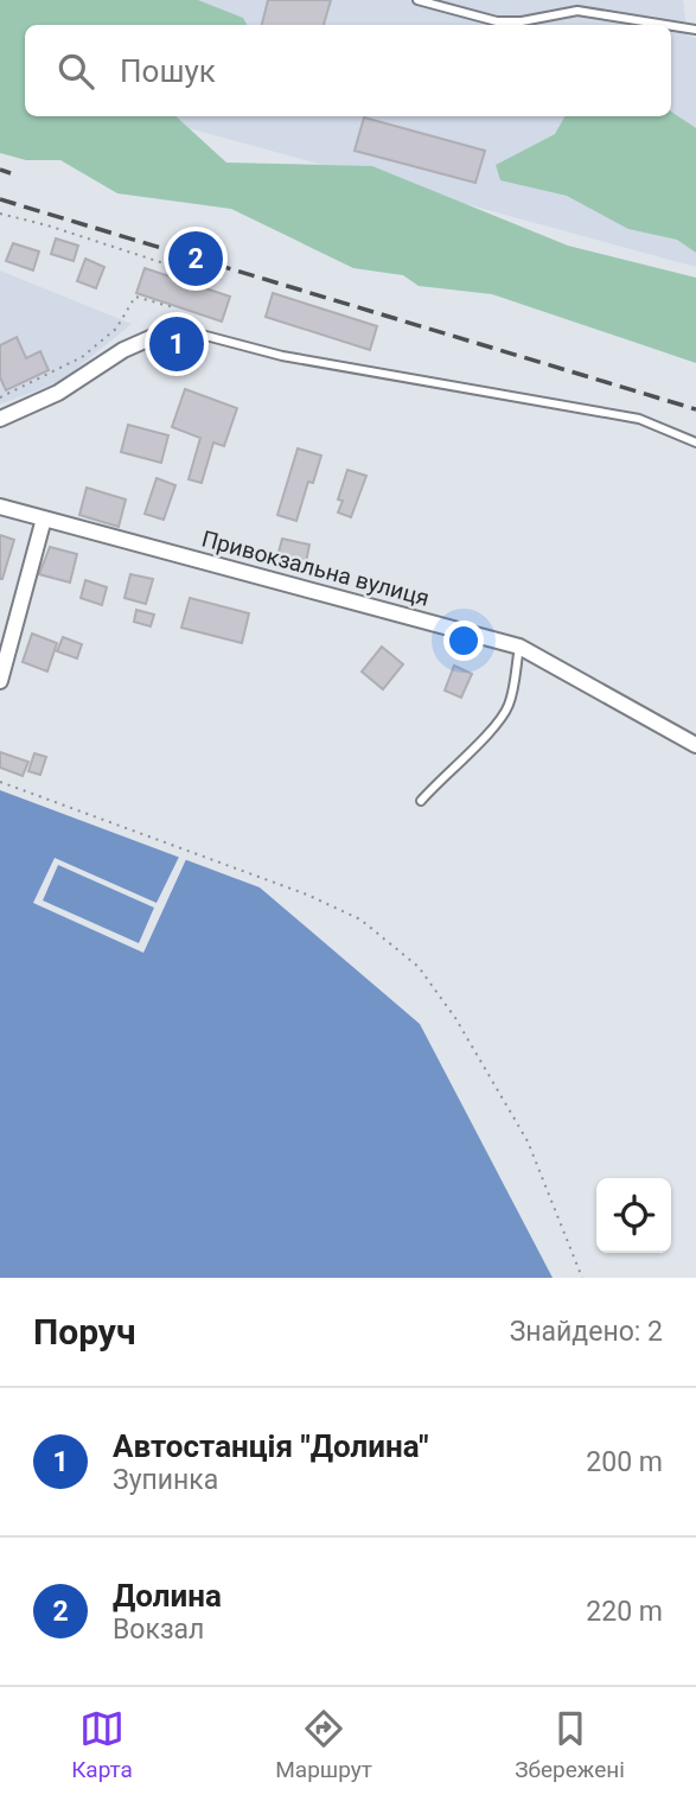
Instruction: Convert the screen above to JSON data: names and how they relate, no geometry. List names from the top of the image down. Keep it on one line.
{"streets":{"street":["Привокзальна вулиця"]},"page":{"search":"Пошук","pins":["2","1"],"heading":["Поруч","Знайдено: 2"],"list":[{"mark":"1","name":"Автостанція \"Долина\"","note":"Зупинка","value":"200 m"},{"mark":"2","name":"Долина","note":"Вокзал","value":"220 m"}],"nav":["Карта","Маршрут","Збережені"]}}
